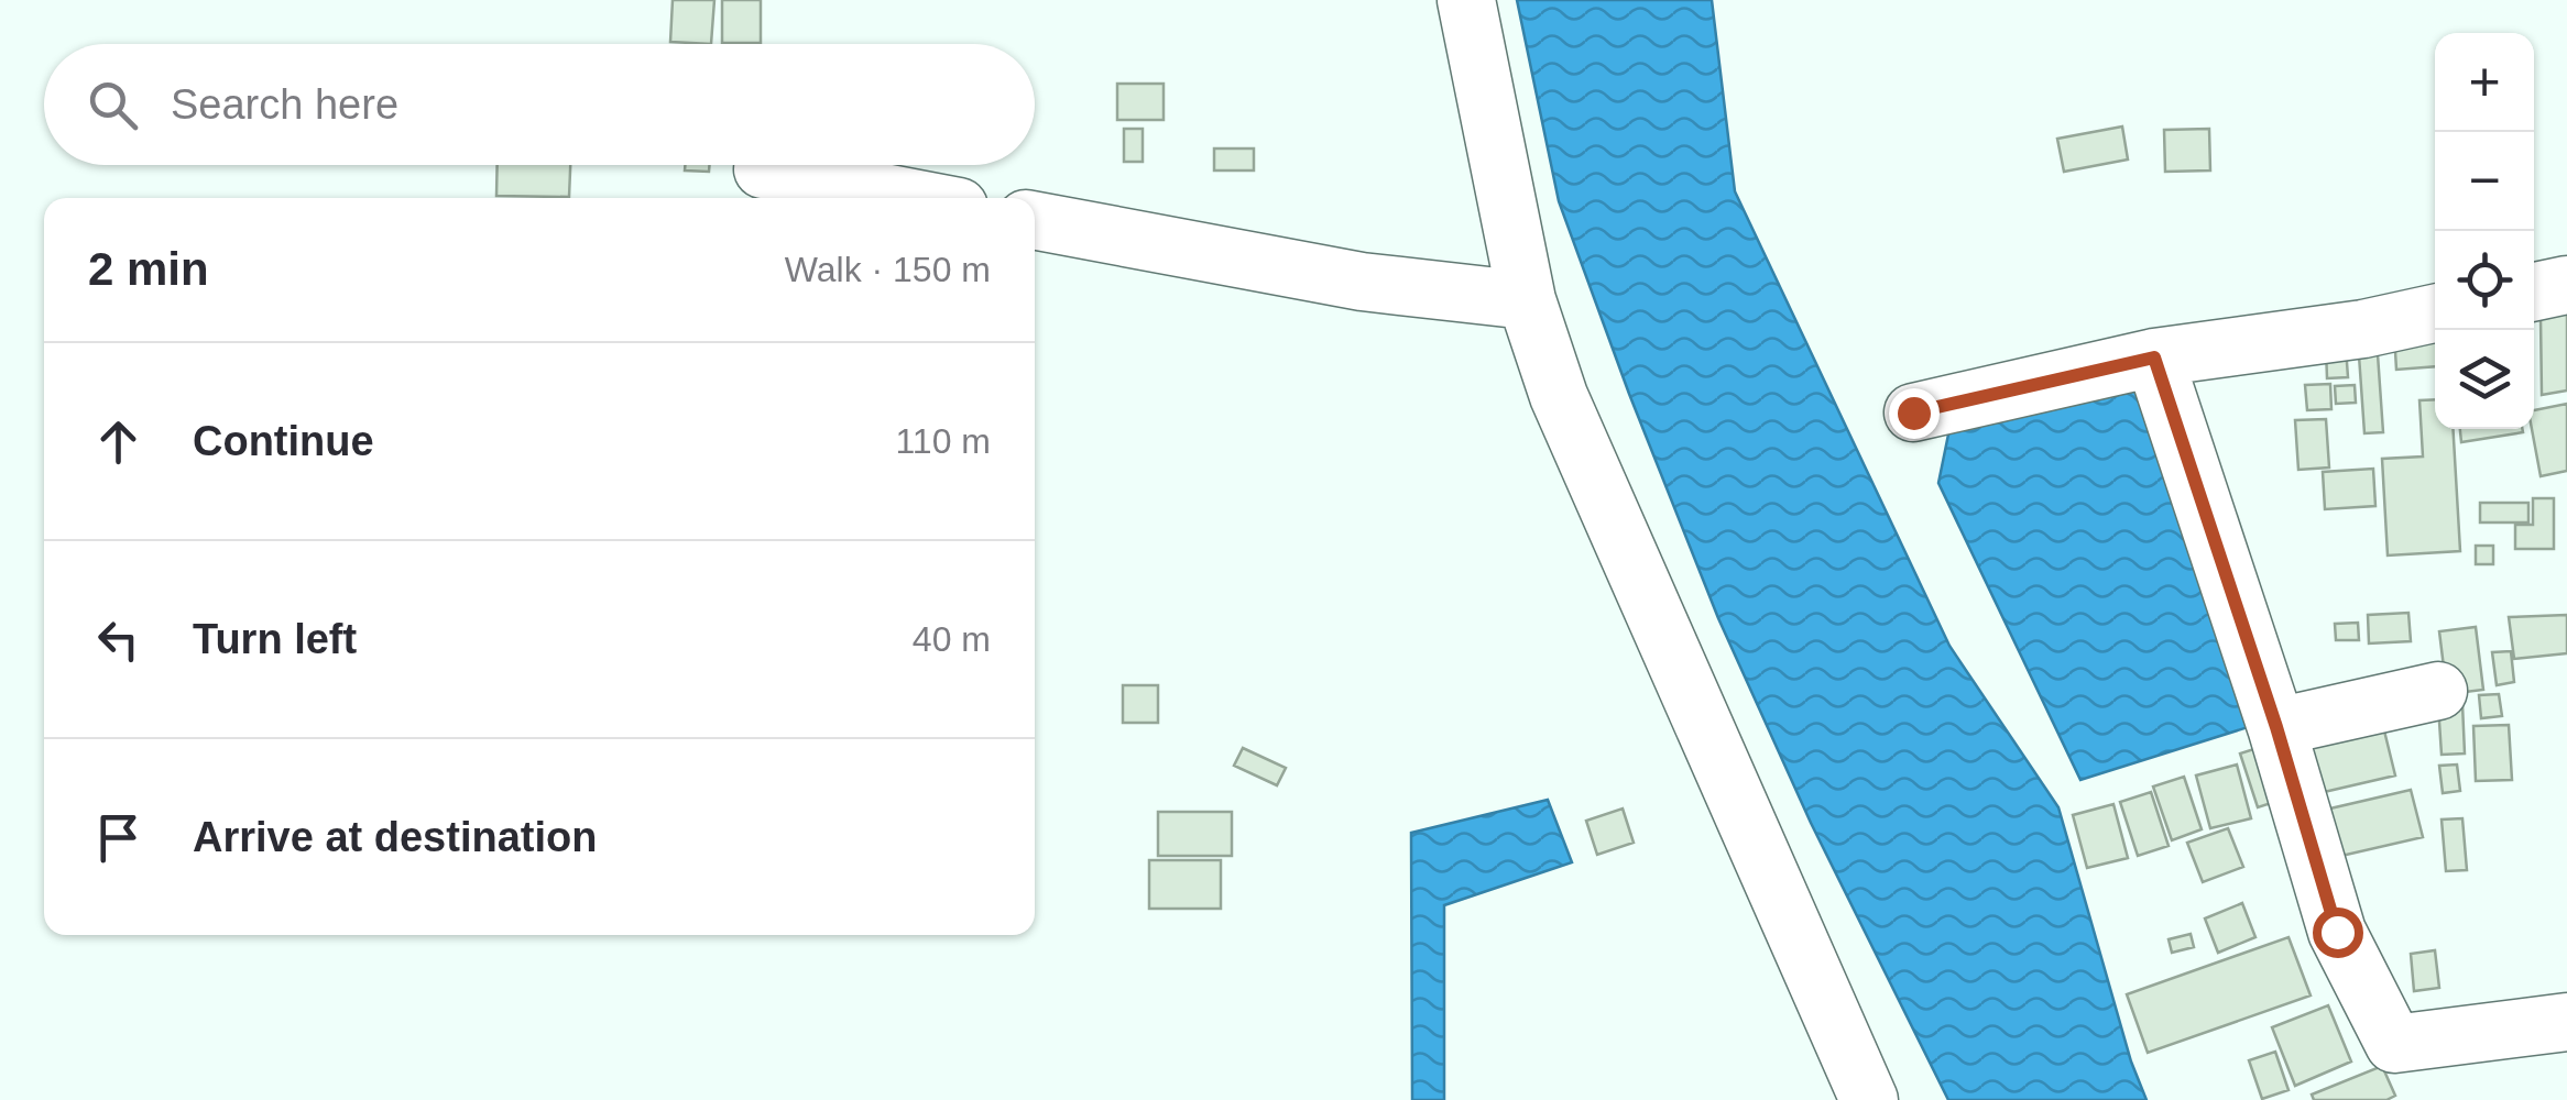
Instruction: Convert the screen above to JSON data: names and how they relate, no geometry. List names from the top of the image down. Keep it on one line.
{"page":{"map_buttons":["+","−"],"search":"Search here","heading":["2 min","Walk · 150 m"],"list":[["Continue","110 m"],["Turn left","40 m"],"Arrive at destination"]}}
